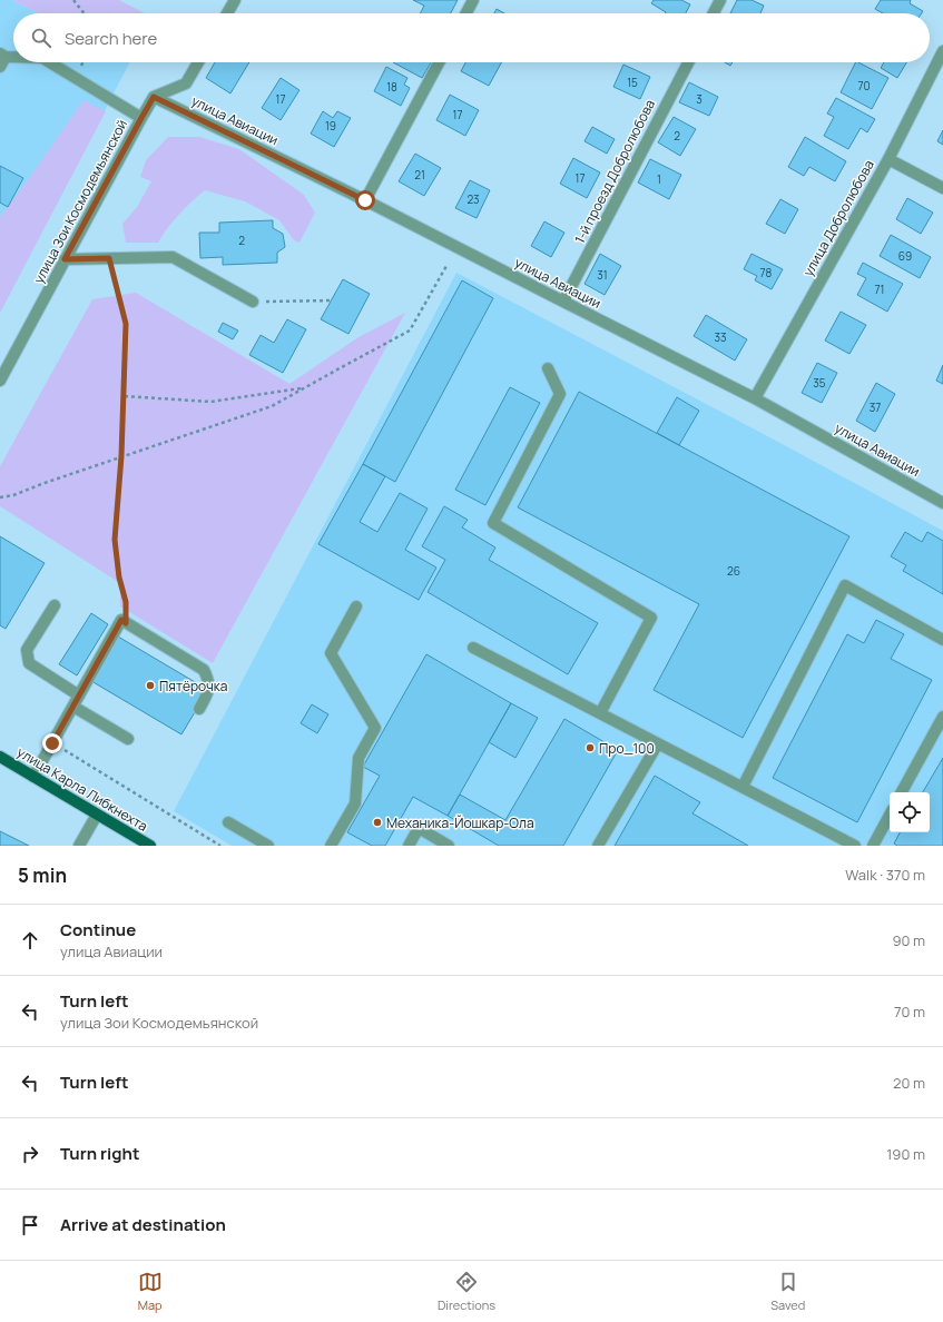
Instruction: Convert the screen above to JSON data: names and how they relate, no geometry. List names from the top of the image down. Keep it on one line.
{"streets":{"main road":["улица Карла Либкнехта"],"street":["улица Авиации","1-й проезд Добролюбова","улица Зои Космодемьянской","улица Добролюбова"]},"crossings":[["улица Авиации","1-й проезд Добролюбова"],["улица Авиации","улица Зои Космодемьянской"],["улица Авиации","улица Добролюбова"]],"places":["Пятёрочка","Про_100","Механика-Йошкар-Ола"],"house_numbers":["15","70","18","17","3","17","19","2","21","17","1","23","2","69","78","31","71","33","35","37","26"],"page":{"search":"Search here","heading":["5 min","Walk · 370 m"],"list":[["Continue","улица Авиации","90 m"],["Turn left","улица Зои Космодемьянской","70 m"],["Turn left","20 m"],["Turn right","190 m"],"Arrive at destination"],"nav":["Map","Directions","Saved"]}}
